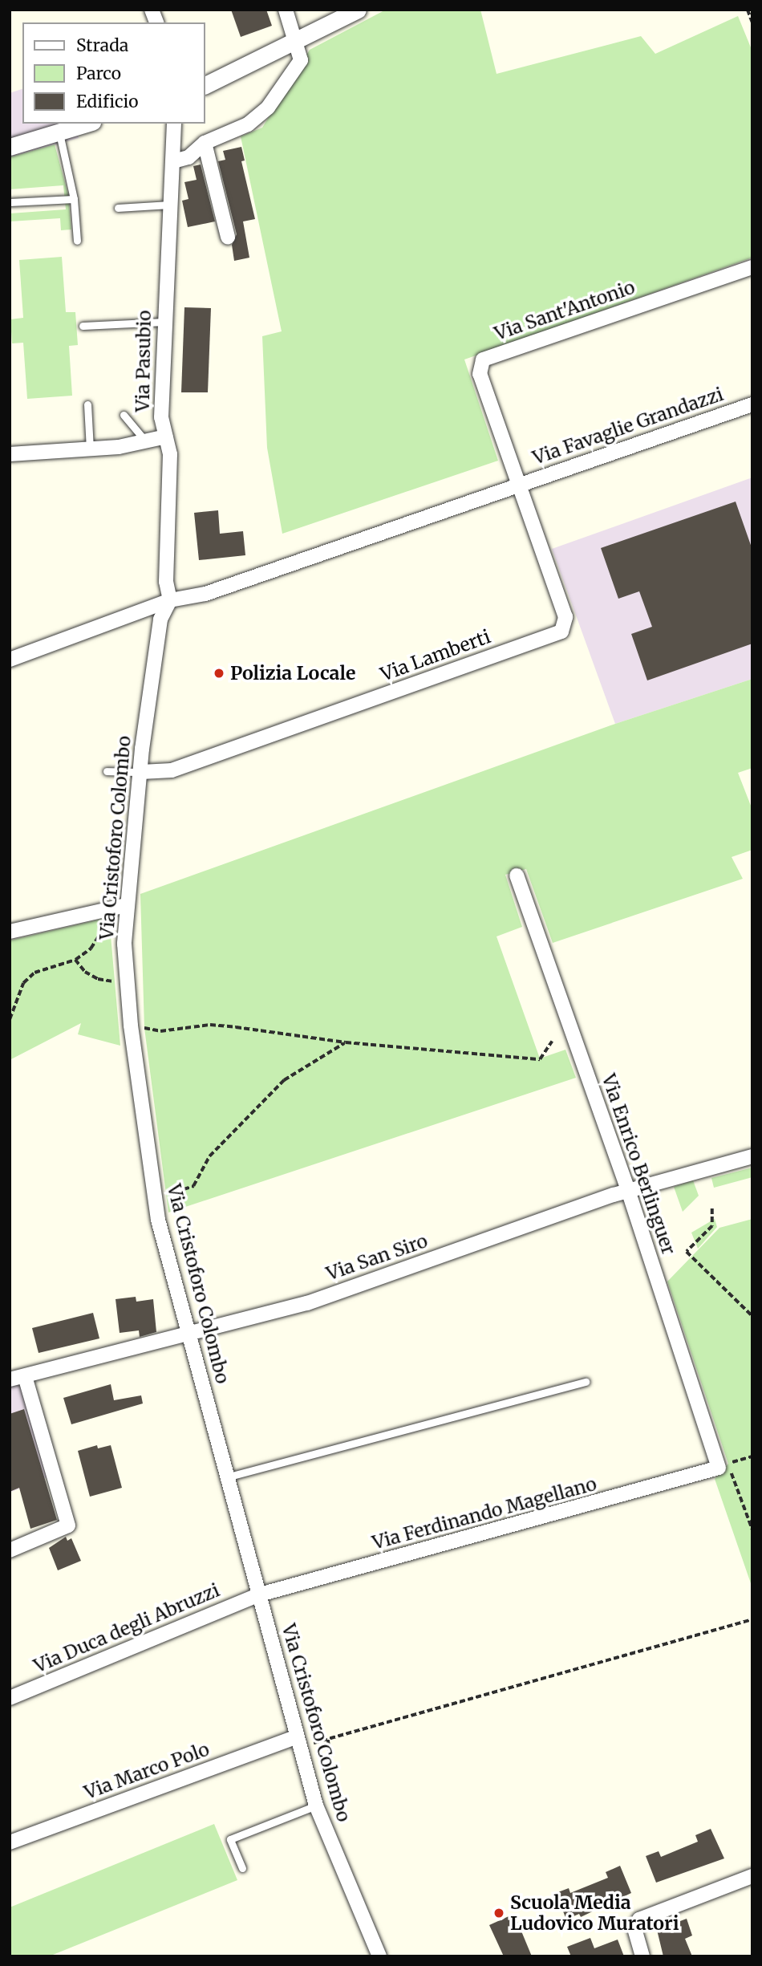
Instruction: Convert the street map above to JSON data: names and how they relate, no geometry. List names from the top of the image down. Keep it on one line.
{"streets":{"street":["Via Sant'Antonio","Via Pasubio","Via Favaglie Grandazzi","Via Lamberti","Via Cristoforo Colombo","Via Enrico Berlinguer","Via San Siro","Via Ferdinando Magellano","Via Duca degli Abruzzi","Via Marco Polo"]},"crossings":[["Via Sant'Antonio","Via Favaglie Grandazzi"],["Via Sant'Antonio","Via Lamberti"],["Via Pasubio","Via Favaglie Grandazzi"],["Via Pasubio","Via Cristoforo Colombo"],["Via Favaglie Grandazzi","Via Lamberti"],["Via Favaglie Grandazzi","Via Cristoforo Colombo"],["Via Lamberti","Via Cristoforo Colombo"],["Via Cristoforo Colombo","Via San Siro"],["Via Cristoforo Colombo","Via Ferdinando Magellano"],["Via Cristoforo Colombo","Via Duca degli Abruzzi"],["Via Cristoforo Colombo","Via Marco Polo"],["Via Enrico Berlinguer","Via San Siro"],["Via Enrico Berlinguer","Via Ferdinando Magellano"],["Via Ferdinando Magellano","Via Duca degli Abruzzi"]],"places":["Polizia Locale","Scuola Media Ludovico Muratori"],"legend":["Strada","Parco","Edificio"]}
